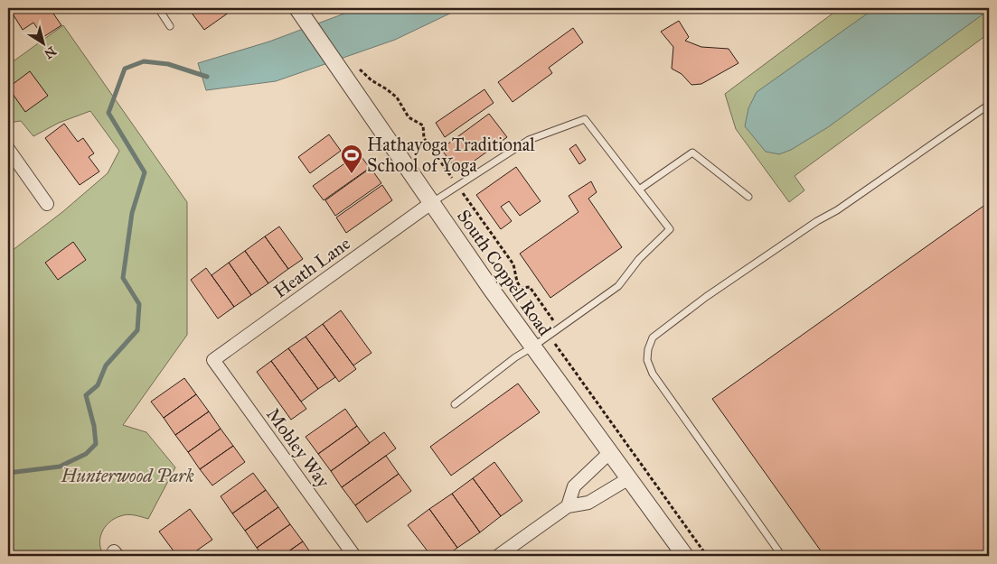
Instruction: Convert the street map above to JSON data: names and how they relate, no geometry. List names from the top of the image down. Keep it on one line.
{"streets":{"street":["Heath Lane","South Coppell Road","Mobley Way"]},"crossings":[["Heath Lane","South Coppell Road"],["Heath Lane","Mobley Way"]],"parks":["Hunterwood Park"],"places":{"sports":["Hathayoga Traditional School of Yoga"]},"north":"bottom right"}
